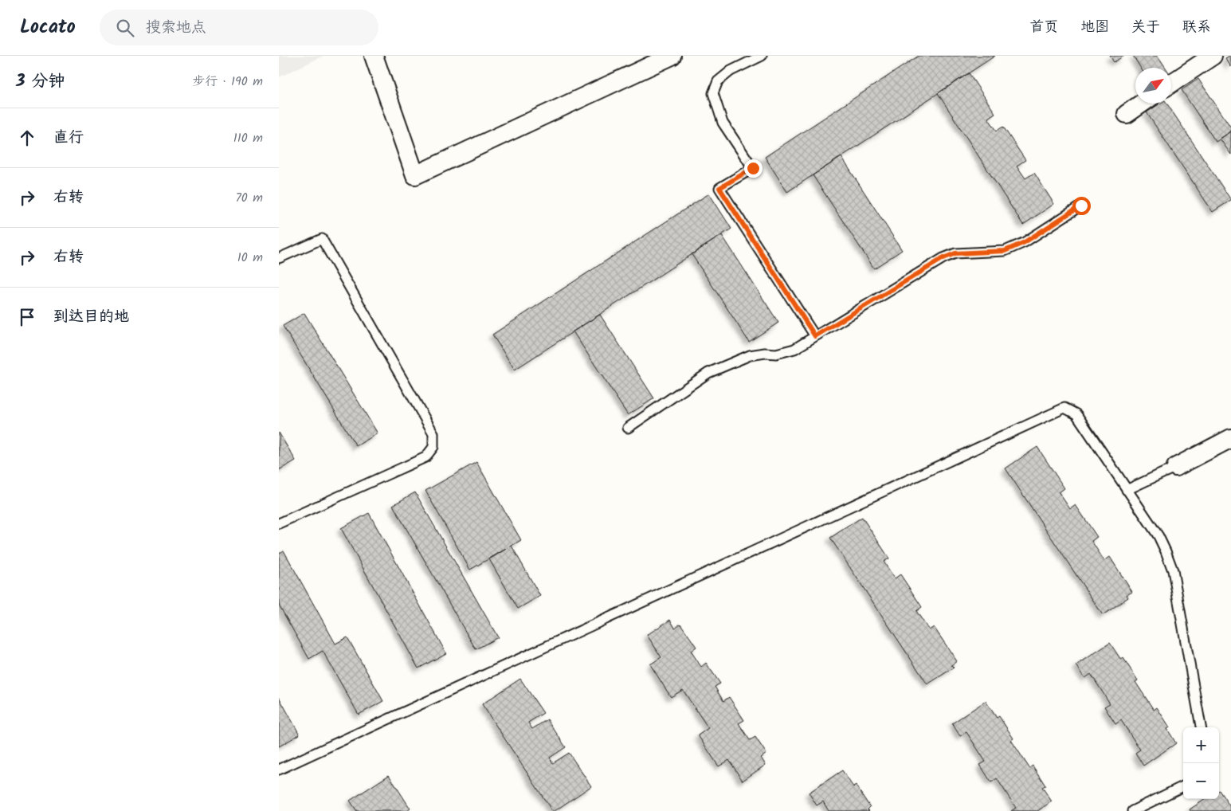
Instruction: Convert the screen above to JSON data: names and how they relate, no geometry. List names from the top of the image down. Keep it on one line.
{"north":"top right","page":{"header":"Locato","search":"搜索地点","nav":["首页","地图","关于","联系"],"heading":["3 分钟","步行 · 190 m"],"list":[["直行","110 m"],["右转","70 m"],["右转","10 m"],"到达目的地"],"map_buttons":["+","−"]}}
